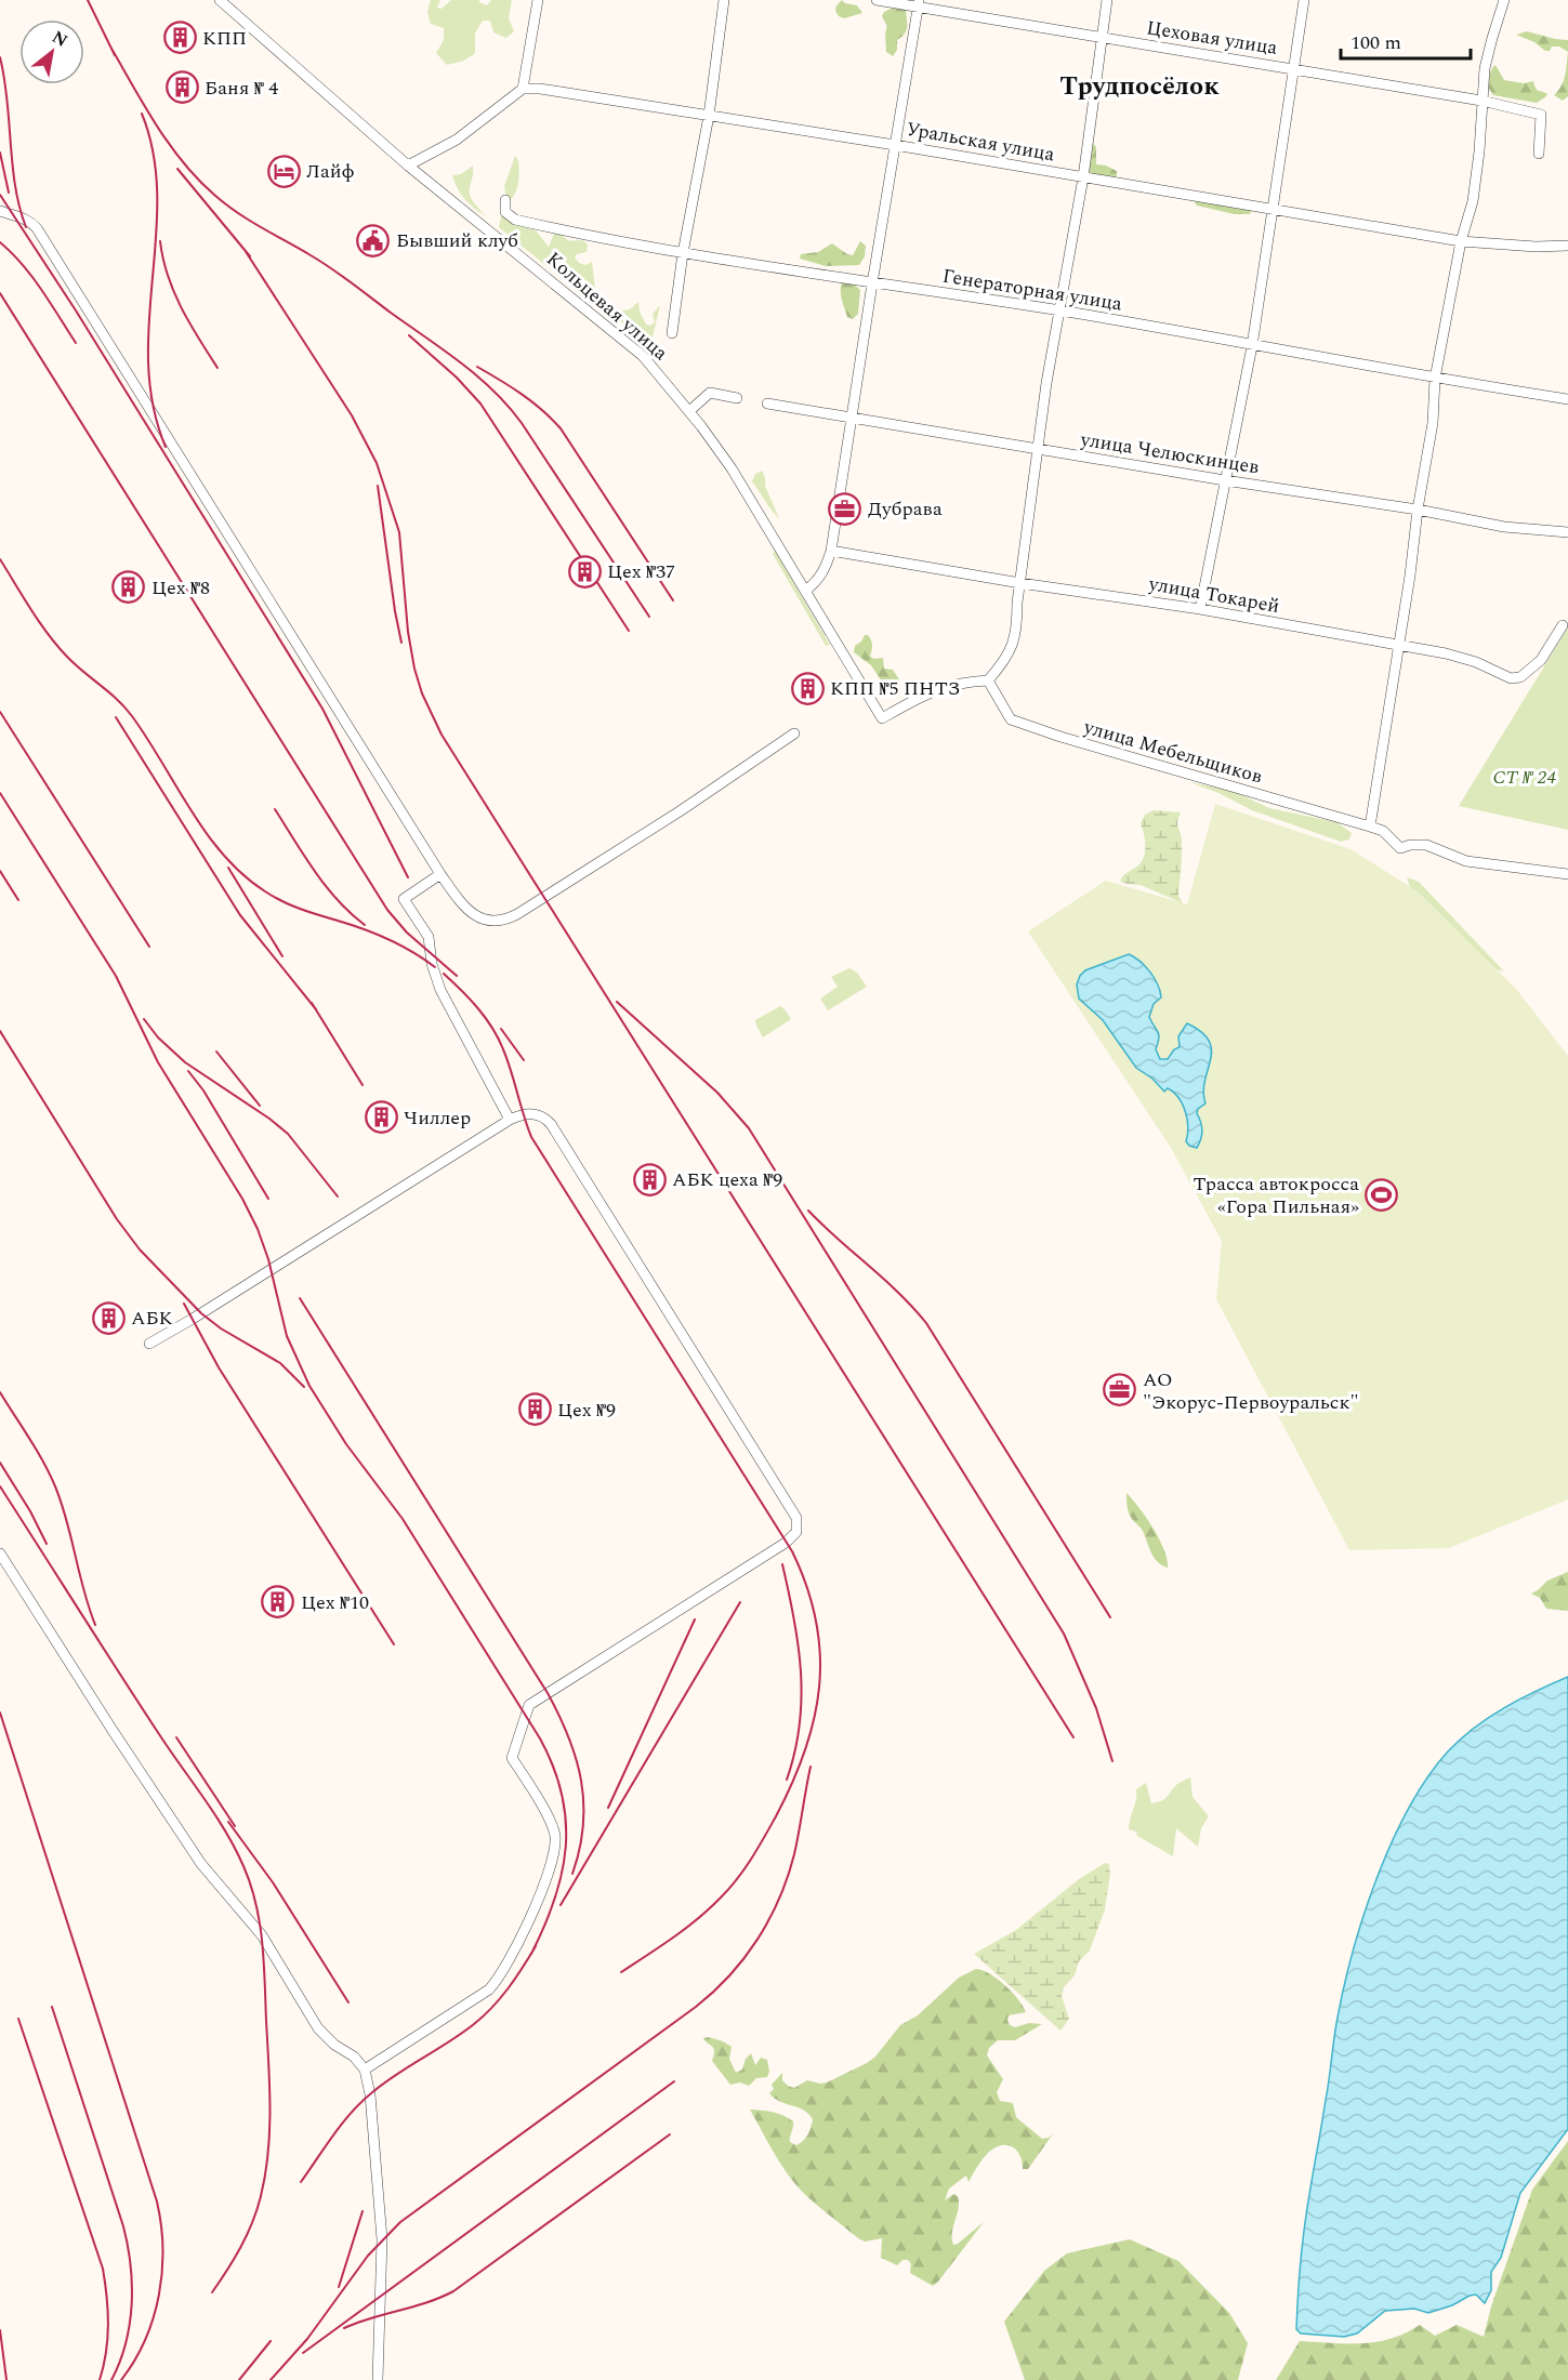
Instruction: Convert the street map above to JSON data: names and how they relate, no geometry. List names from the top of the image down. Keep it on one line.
{"streets":{"street":["Цеховая улица","Уральская улица","Генераторная улица","Кольцевая улица","улица Челюскинцев","улица Токарей","улица Мебельщиков"]},"crossings":[["Кольцевая улица","улица Мебельщиков"]],"districts":["Трудпосёлок"],"parks":["СТ № 24"],"places":{"building":["КПП","Баня № 4","Цех №37","Цех №8","КПП №5 ПНТЗ","Чиллер","АБК цеха №9","АБК","Цех №9","Цех №10"],"hotel":["Лайф"],"public building":["Бывший клуб"],"office":["Дубрава","АО \"Экорус-Первоуральск\""],"sports":["Трасса автокросса «Гора Пильная»"]},"scale_bar":"100 m","north":"top right"}
